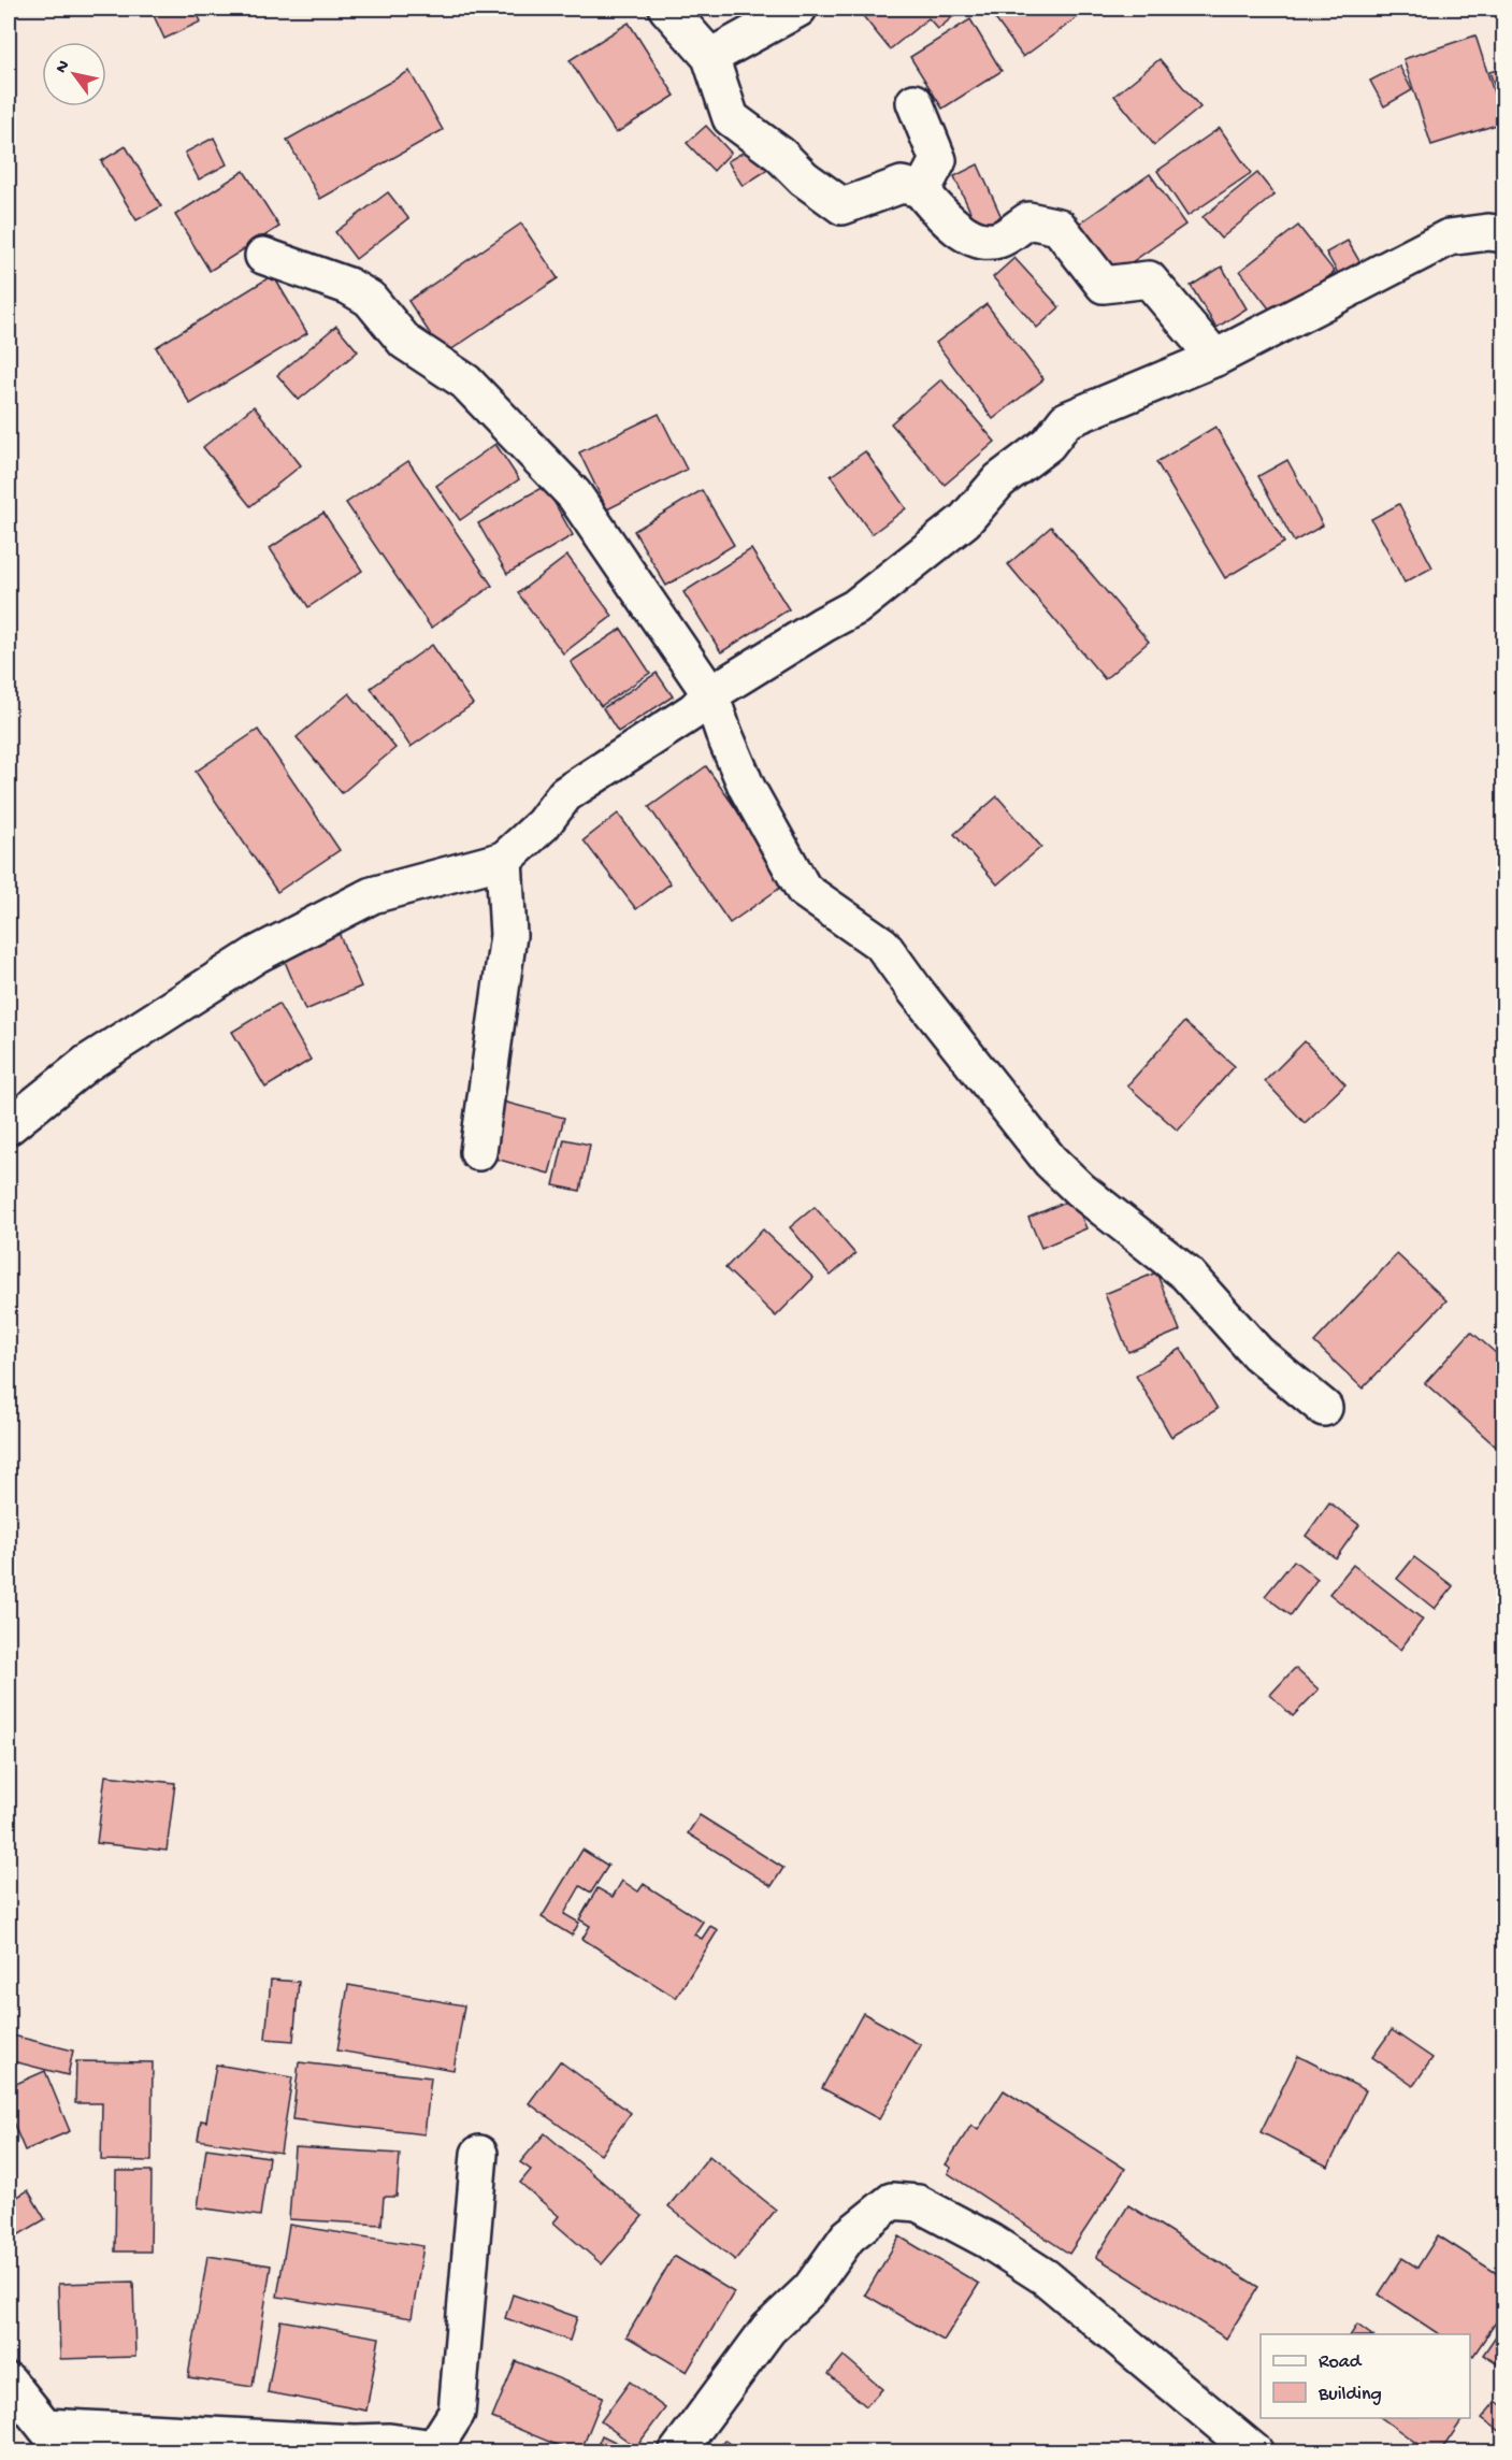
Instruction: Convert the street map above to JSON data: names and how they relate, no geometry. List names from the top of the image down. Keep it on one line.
{"legend":["Road","Building"],"north":"top left"}
